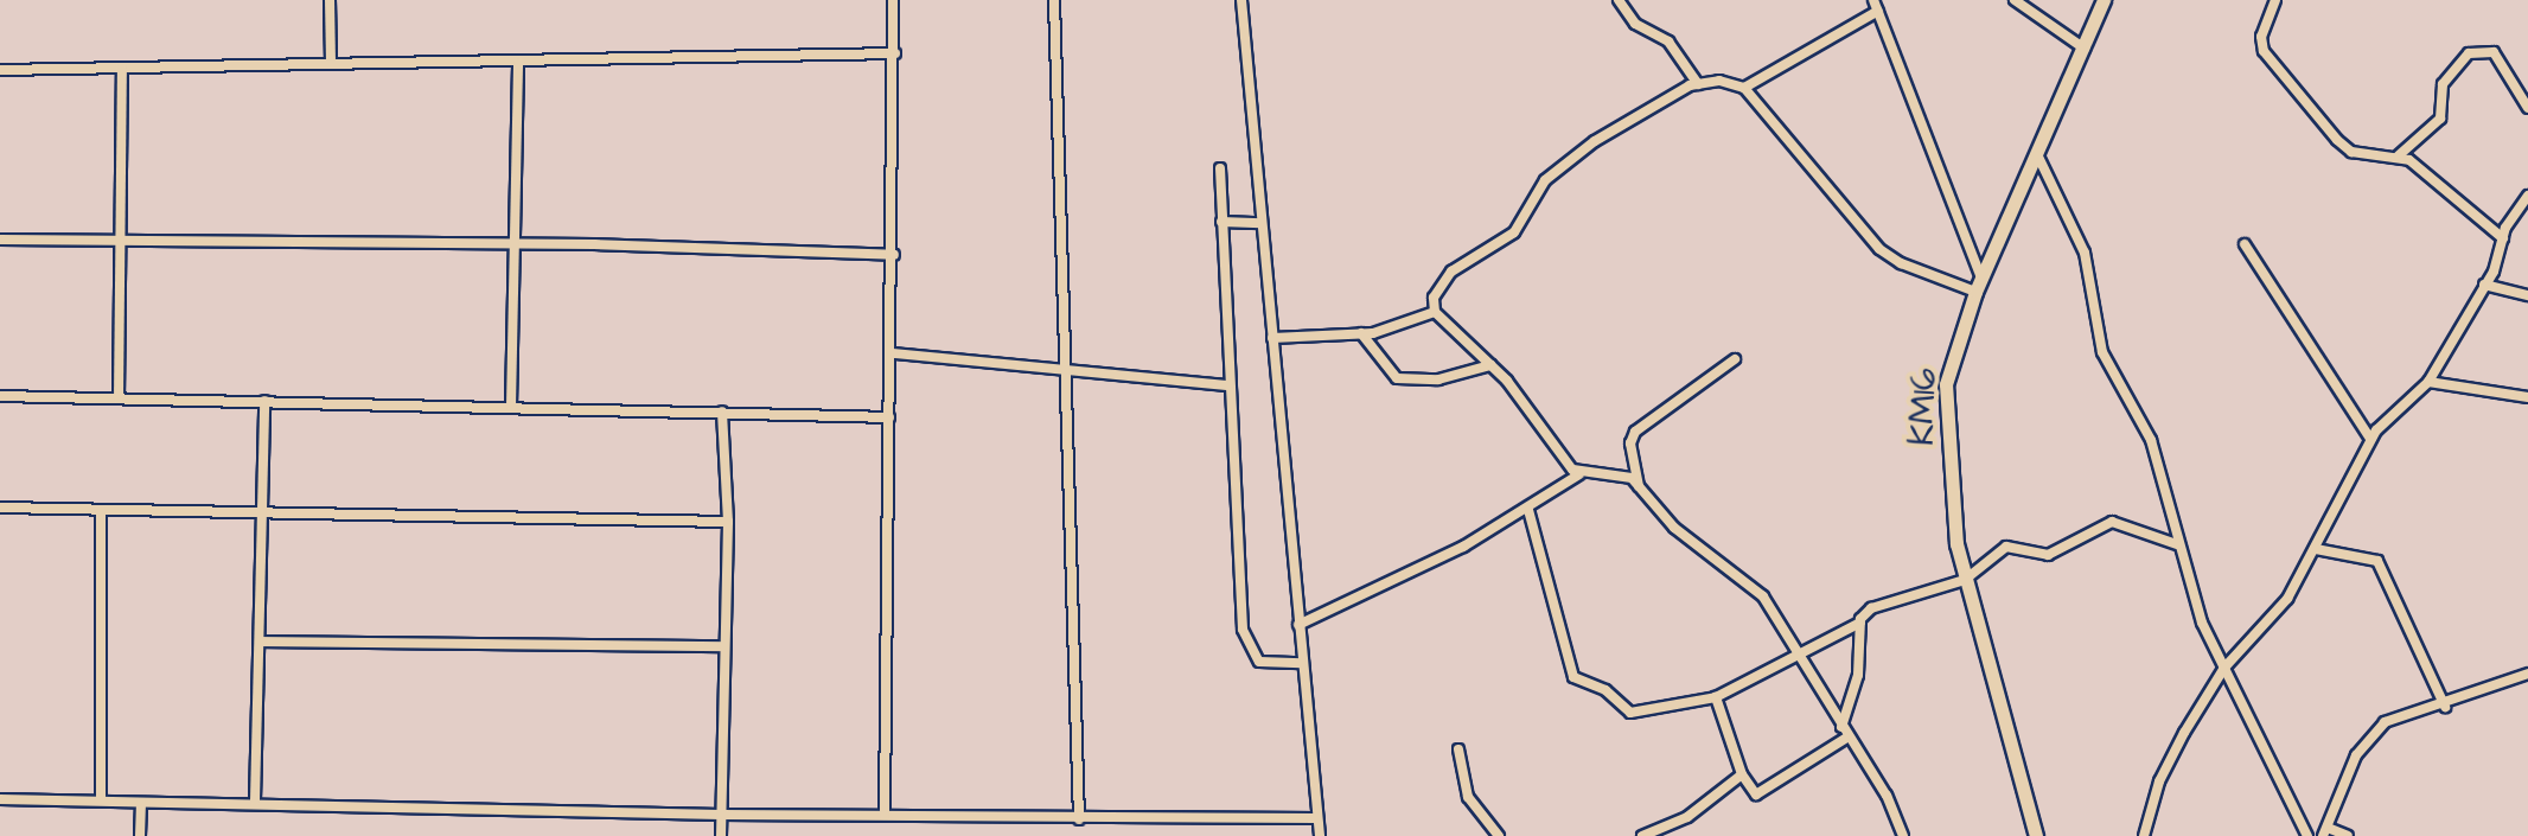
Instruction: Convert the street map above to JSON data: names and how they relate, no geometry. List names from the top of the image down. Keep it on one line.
{"streets":{"street":["KM16"]}}
